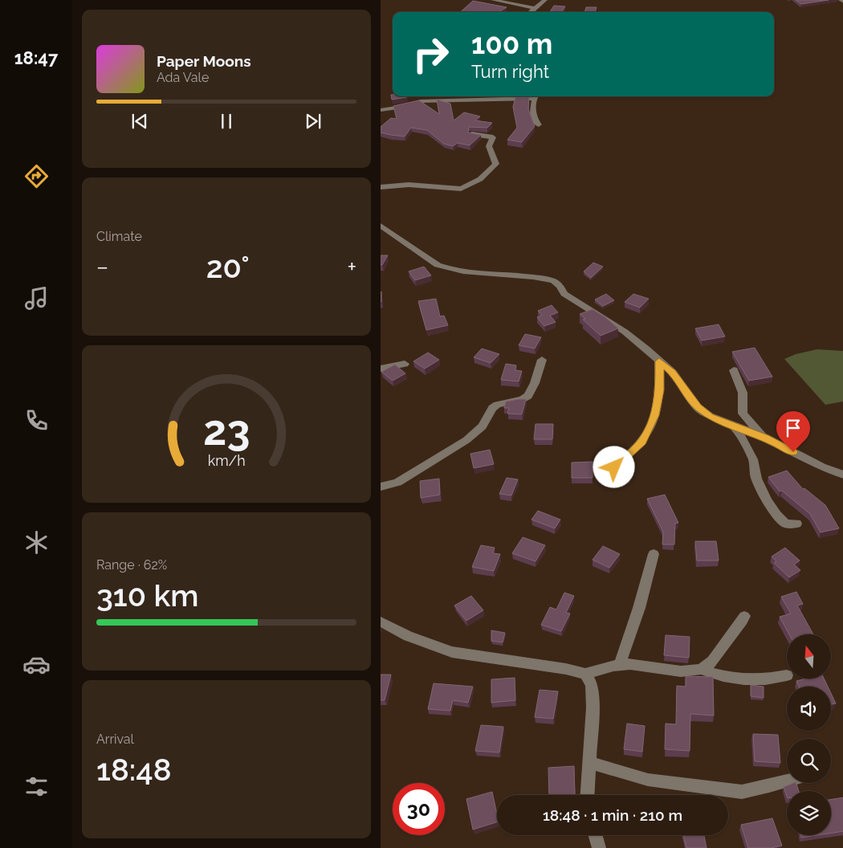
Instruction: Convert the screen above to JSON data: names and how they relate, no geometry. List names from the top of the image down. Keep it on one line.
{"north":"top","page":{"tabs":"18:47","turn":["100 m","Turn right"],"song":["Paper Moons","Ada Vale"],"tile":["Climate",["Range · 62%","310 km"],["Arrival","18:48"]],"heat":["−","20°","+"],"limit":"30","trip":"18:48 · 1 min · 210 m","gauge":["23","km/h"]}}
